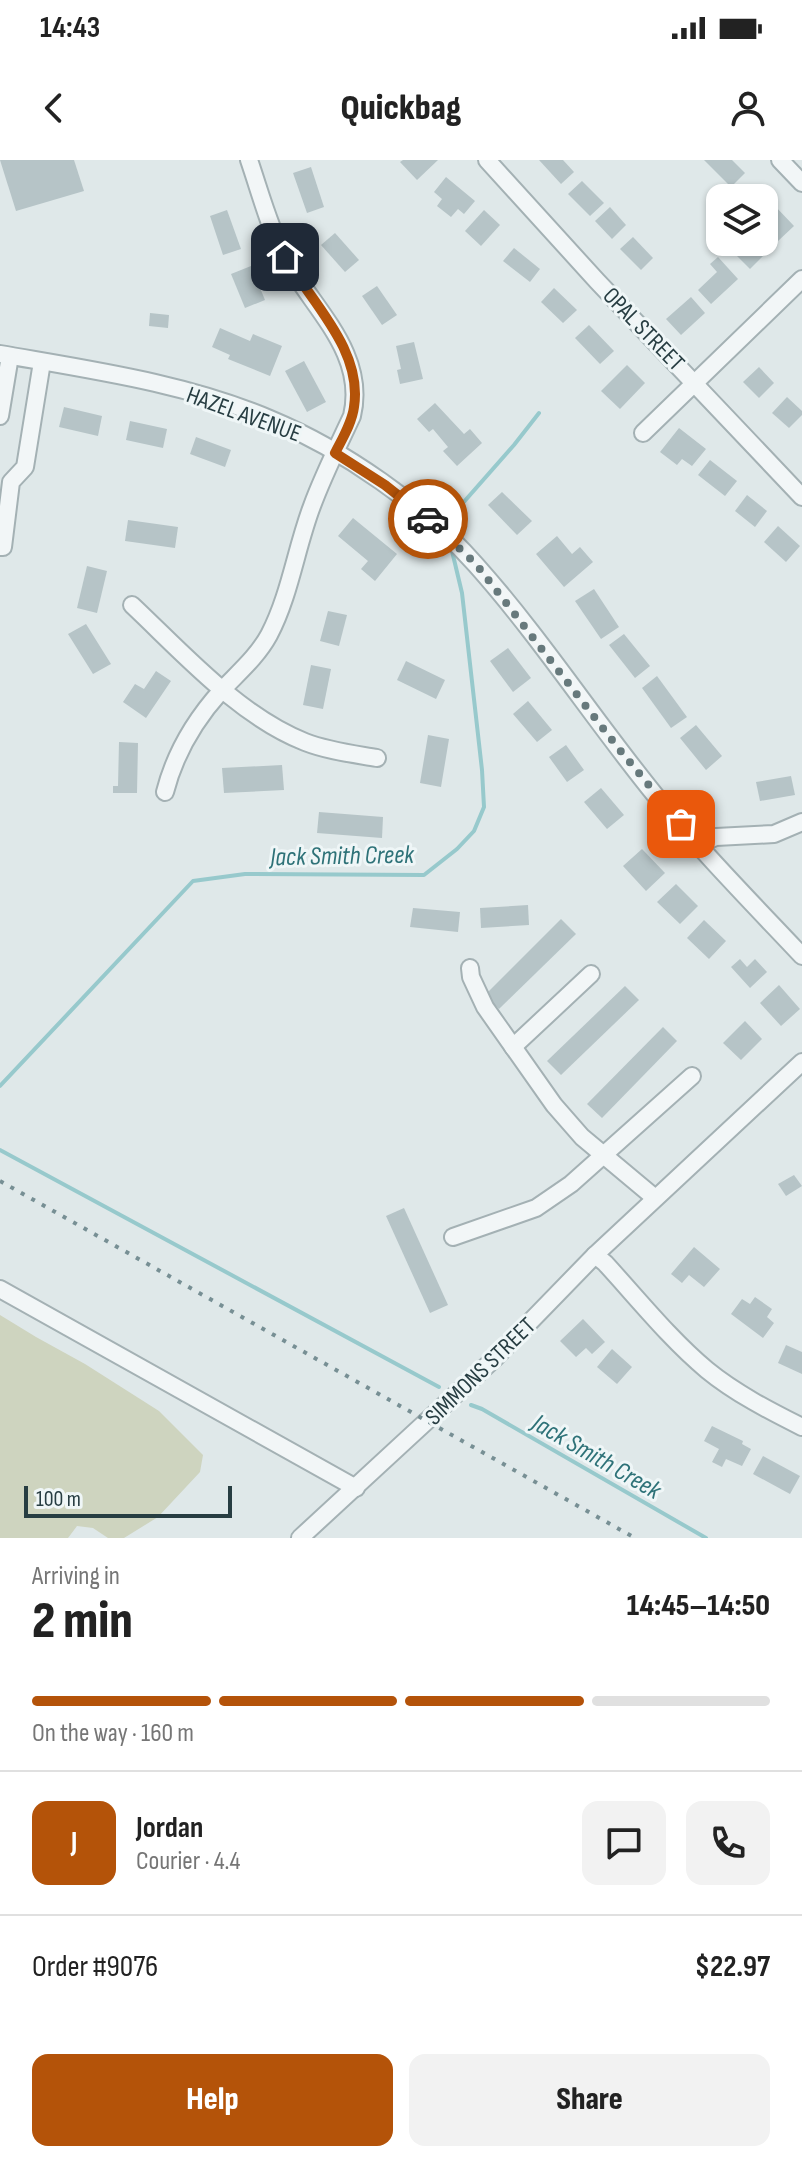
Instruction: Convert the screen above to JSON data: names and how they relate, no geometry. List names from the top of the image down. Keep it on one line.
{"streets":{"street":["OPAL STREET","HAZEL AVENUE","SIMMONS STREET"]},"water":["Jack Smith Creek"],"scale_bar":"100 m","page":{"status":"14:43","header":"Quickbag","scale":"100 m","heading":["2 min","Arriving in","14:45–14:50"],"panel":["Jordan","Courier · 4.4","Order #9076","$22.97"],"bar":"On the way · 160 m","round":"J","buttons":["Help","Share"]}}
